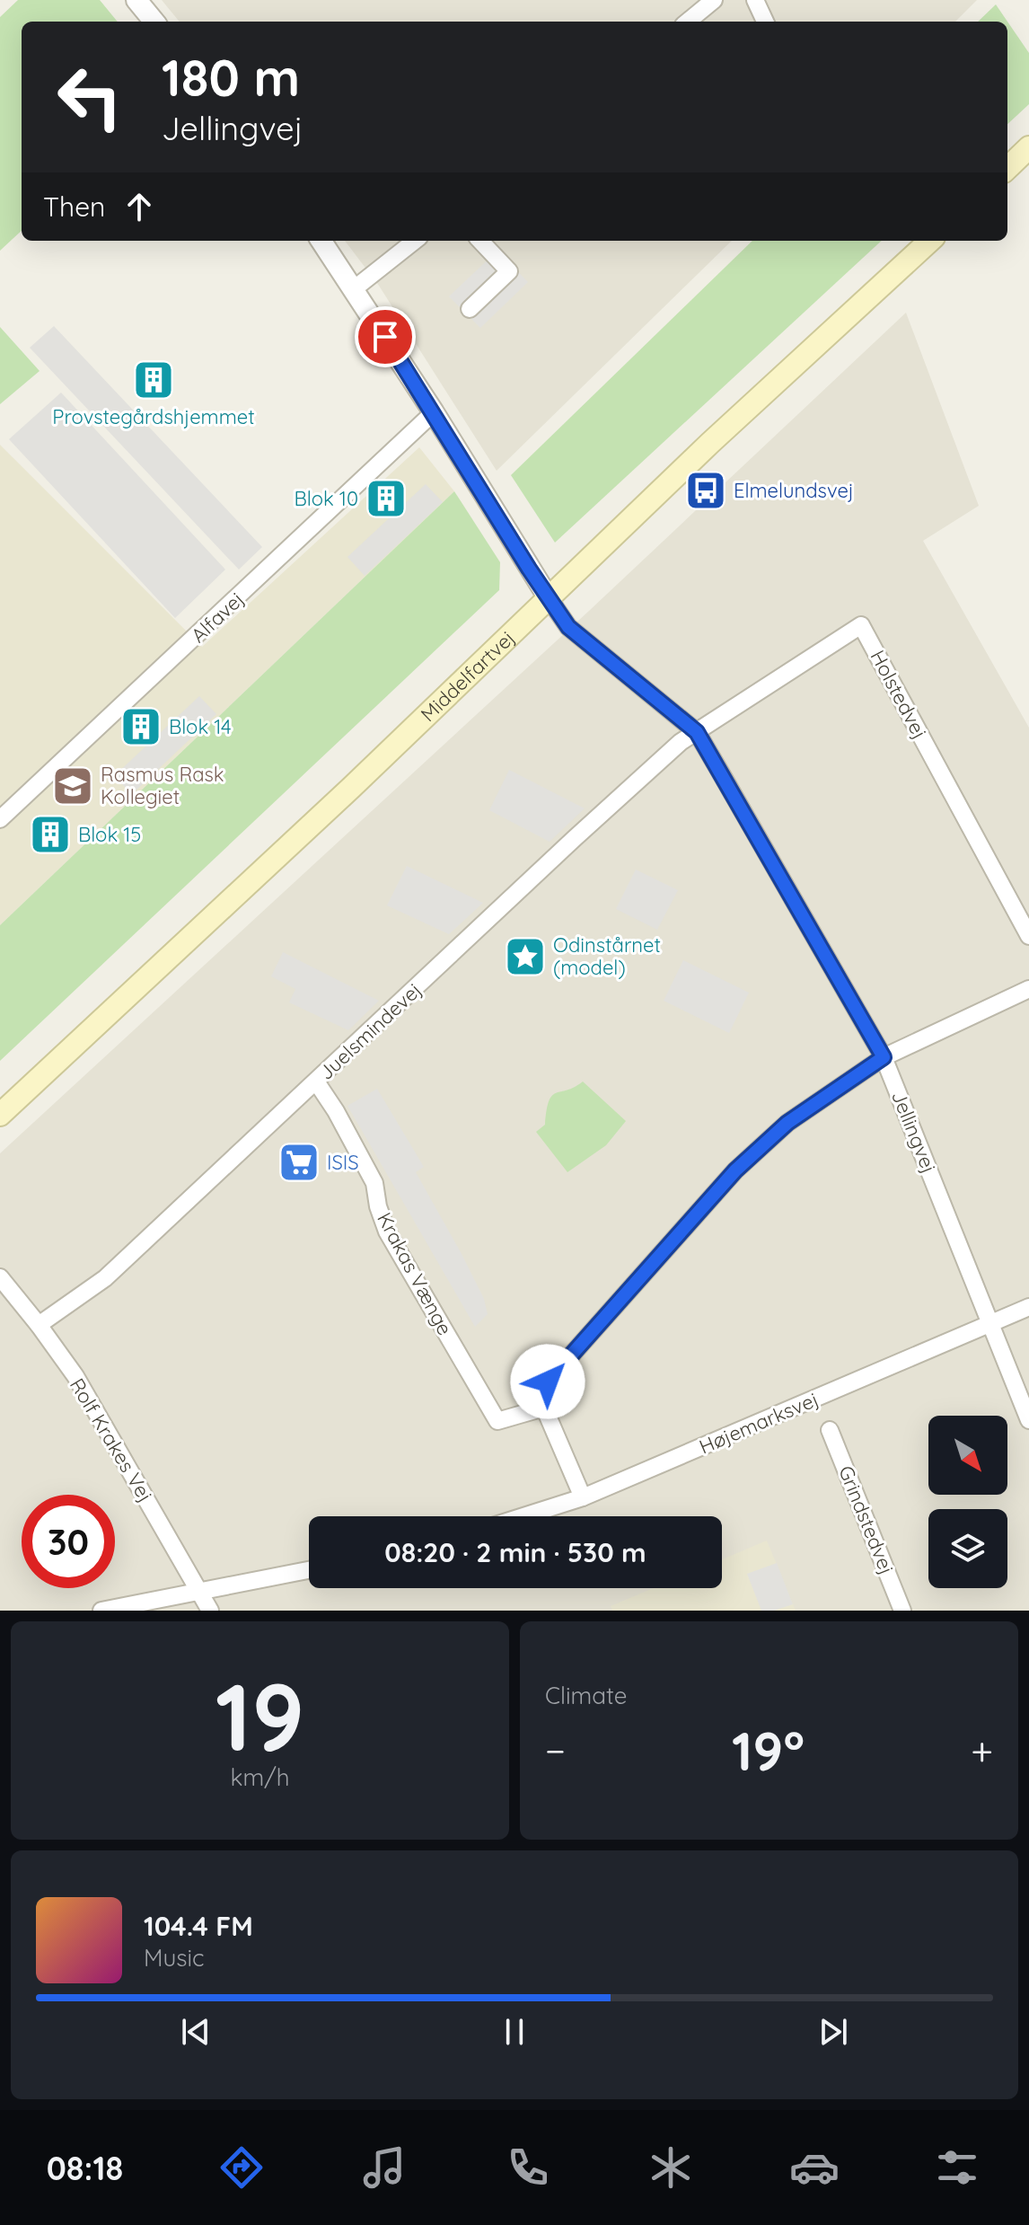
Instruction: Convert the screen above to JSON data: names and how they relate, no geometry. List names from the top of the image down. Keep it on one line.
{"streets":{"main road":["Middelfartvej"],"street":["Alfavej","Holstedvej","Juelsmindevej","Jellingvej","Krakas Vænge","Højemarksvej","Rolf Krakes Vej","Grindstedvej"]},"crossings":[["Middelfartvej","Jellingvej"],["Holstedvej","Juelsmindevej"],["Holstedvej","Jellingvej"],["Juelsmindevej","Jellingvej"],["Juelsmindevej","Krakas Vænge"],["Juelsmindevej","Rolf Krakes Vej"],["Jellingvej","Højemarksvej"]],"places":{"building":["Provstegårdshjemmet","Blok 10","Blok 14","Blok 15"],"bus stop":["Elmelundsvej"],"school or university":["Rasmus Rask Kollegiet"],"place":["Odinstårnet (model)"],"supermarket":["ISIS"]},"north":"bottom right","page":{"turn":["180 m","Jellingvej"],"then":"Then","limit":"30","trip":"08:20 · 2 min · 530 m","tile":[["19","km/h"],"Climate"],"heat":["−","19°","+"],"song":["104.4 FM","Music"],"tabs":"08:18"}}
